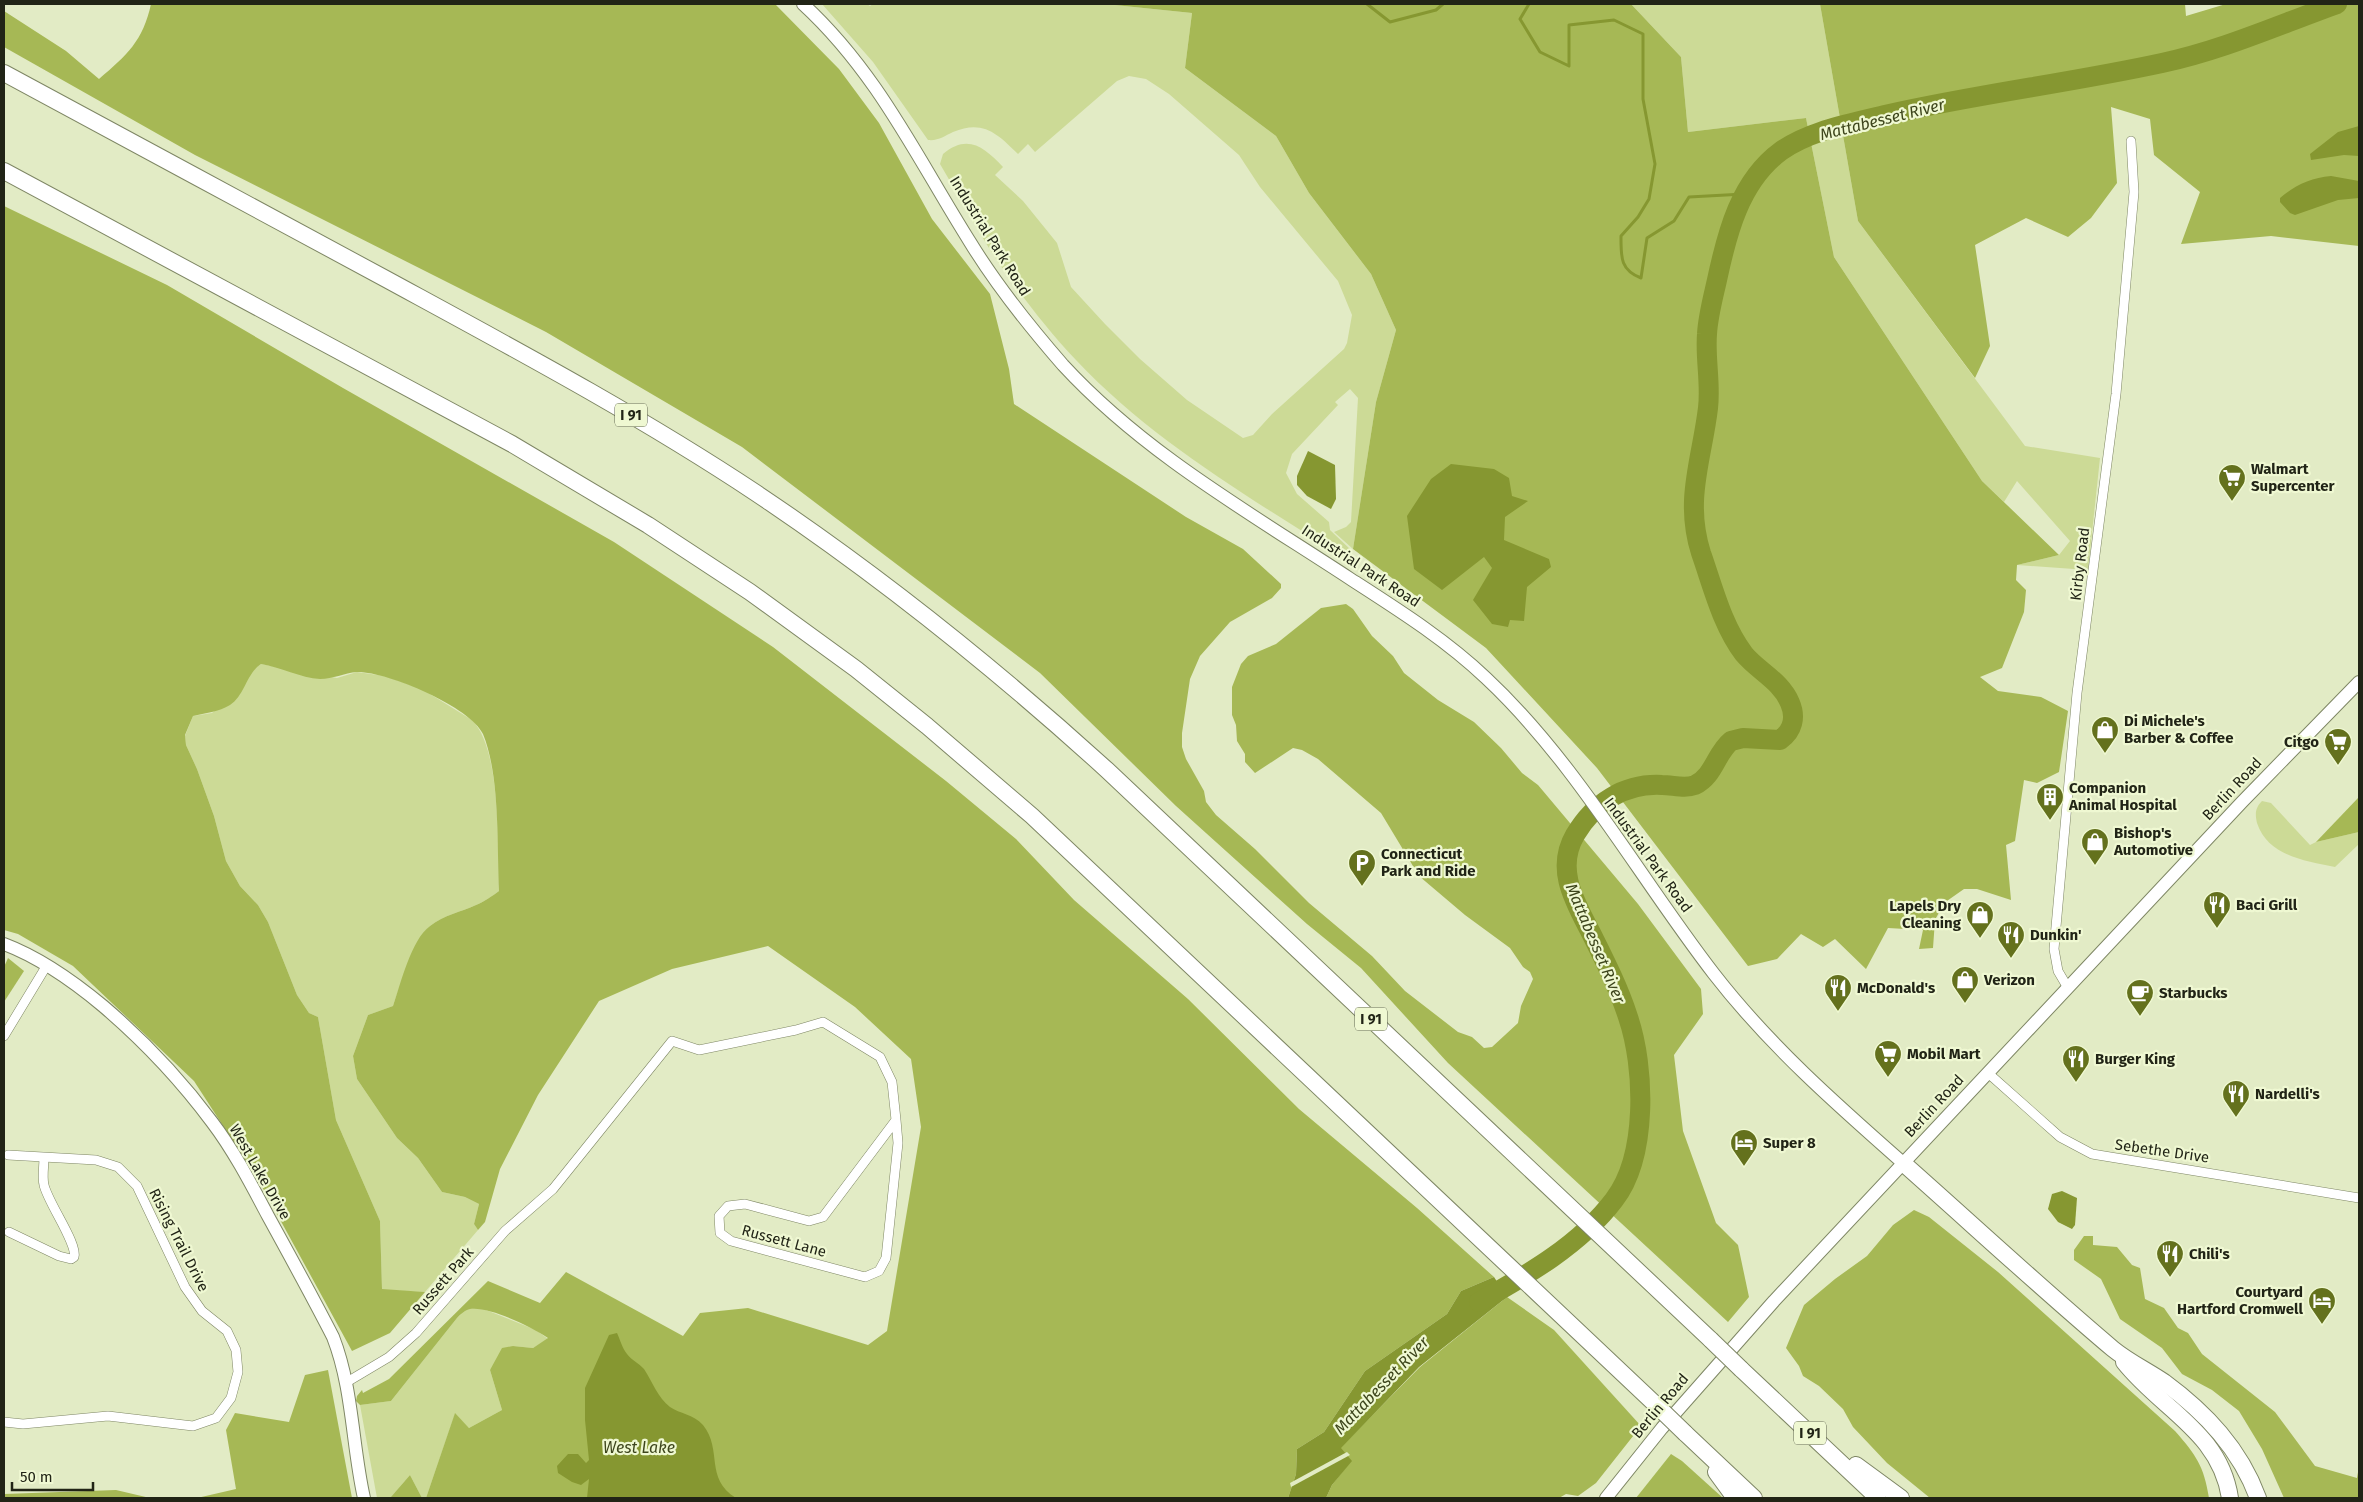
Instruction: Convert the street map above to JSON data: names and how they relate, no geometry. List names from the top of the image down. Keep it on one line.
{"streets":{"highway":["I 91"],"street":["Industrial Park Road","Kirby Road","Berlin Road","Sebethe Drive","West Lake Drive","Rising Trail Drive","Russett Lane","Russett Park"]},"crossings":[["Industrial Park Road","Berlin Road"],["Kirby Road","Berlin Road"],["Berlin Road","Sebethe Drive"],["West Lake Drive","Russett Park"],["Russett Lane","Russett Park"]],"water":["Mattabesset River","West Lake"],"places":{"supermarket":["Walmart Supercenter","Citgo","Mobil Mart"],"shop":["Di Michele's Barber & Coffee","Bishop's Automotive","Lapels Dry Cleaning","Verizon"],"building":["Companion Animal Hospital"],"parking":["Connecticut Park and Ride"],"restaurant":["Baci Grill","Dunkin'","McDonald's","Burger King","Nardelli's","Chili's"],"cafe":["Starbucks"],"hotel":["Super 8","Courtyard Hartford Cromwell"]},"scale_bar":"50 m"}
